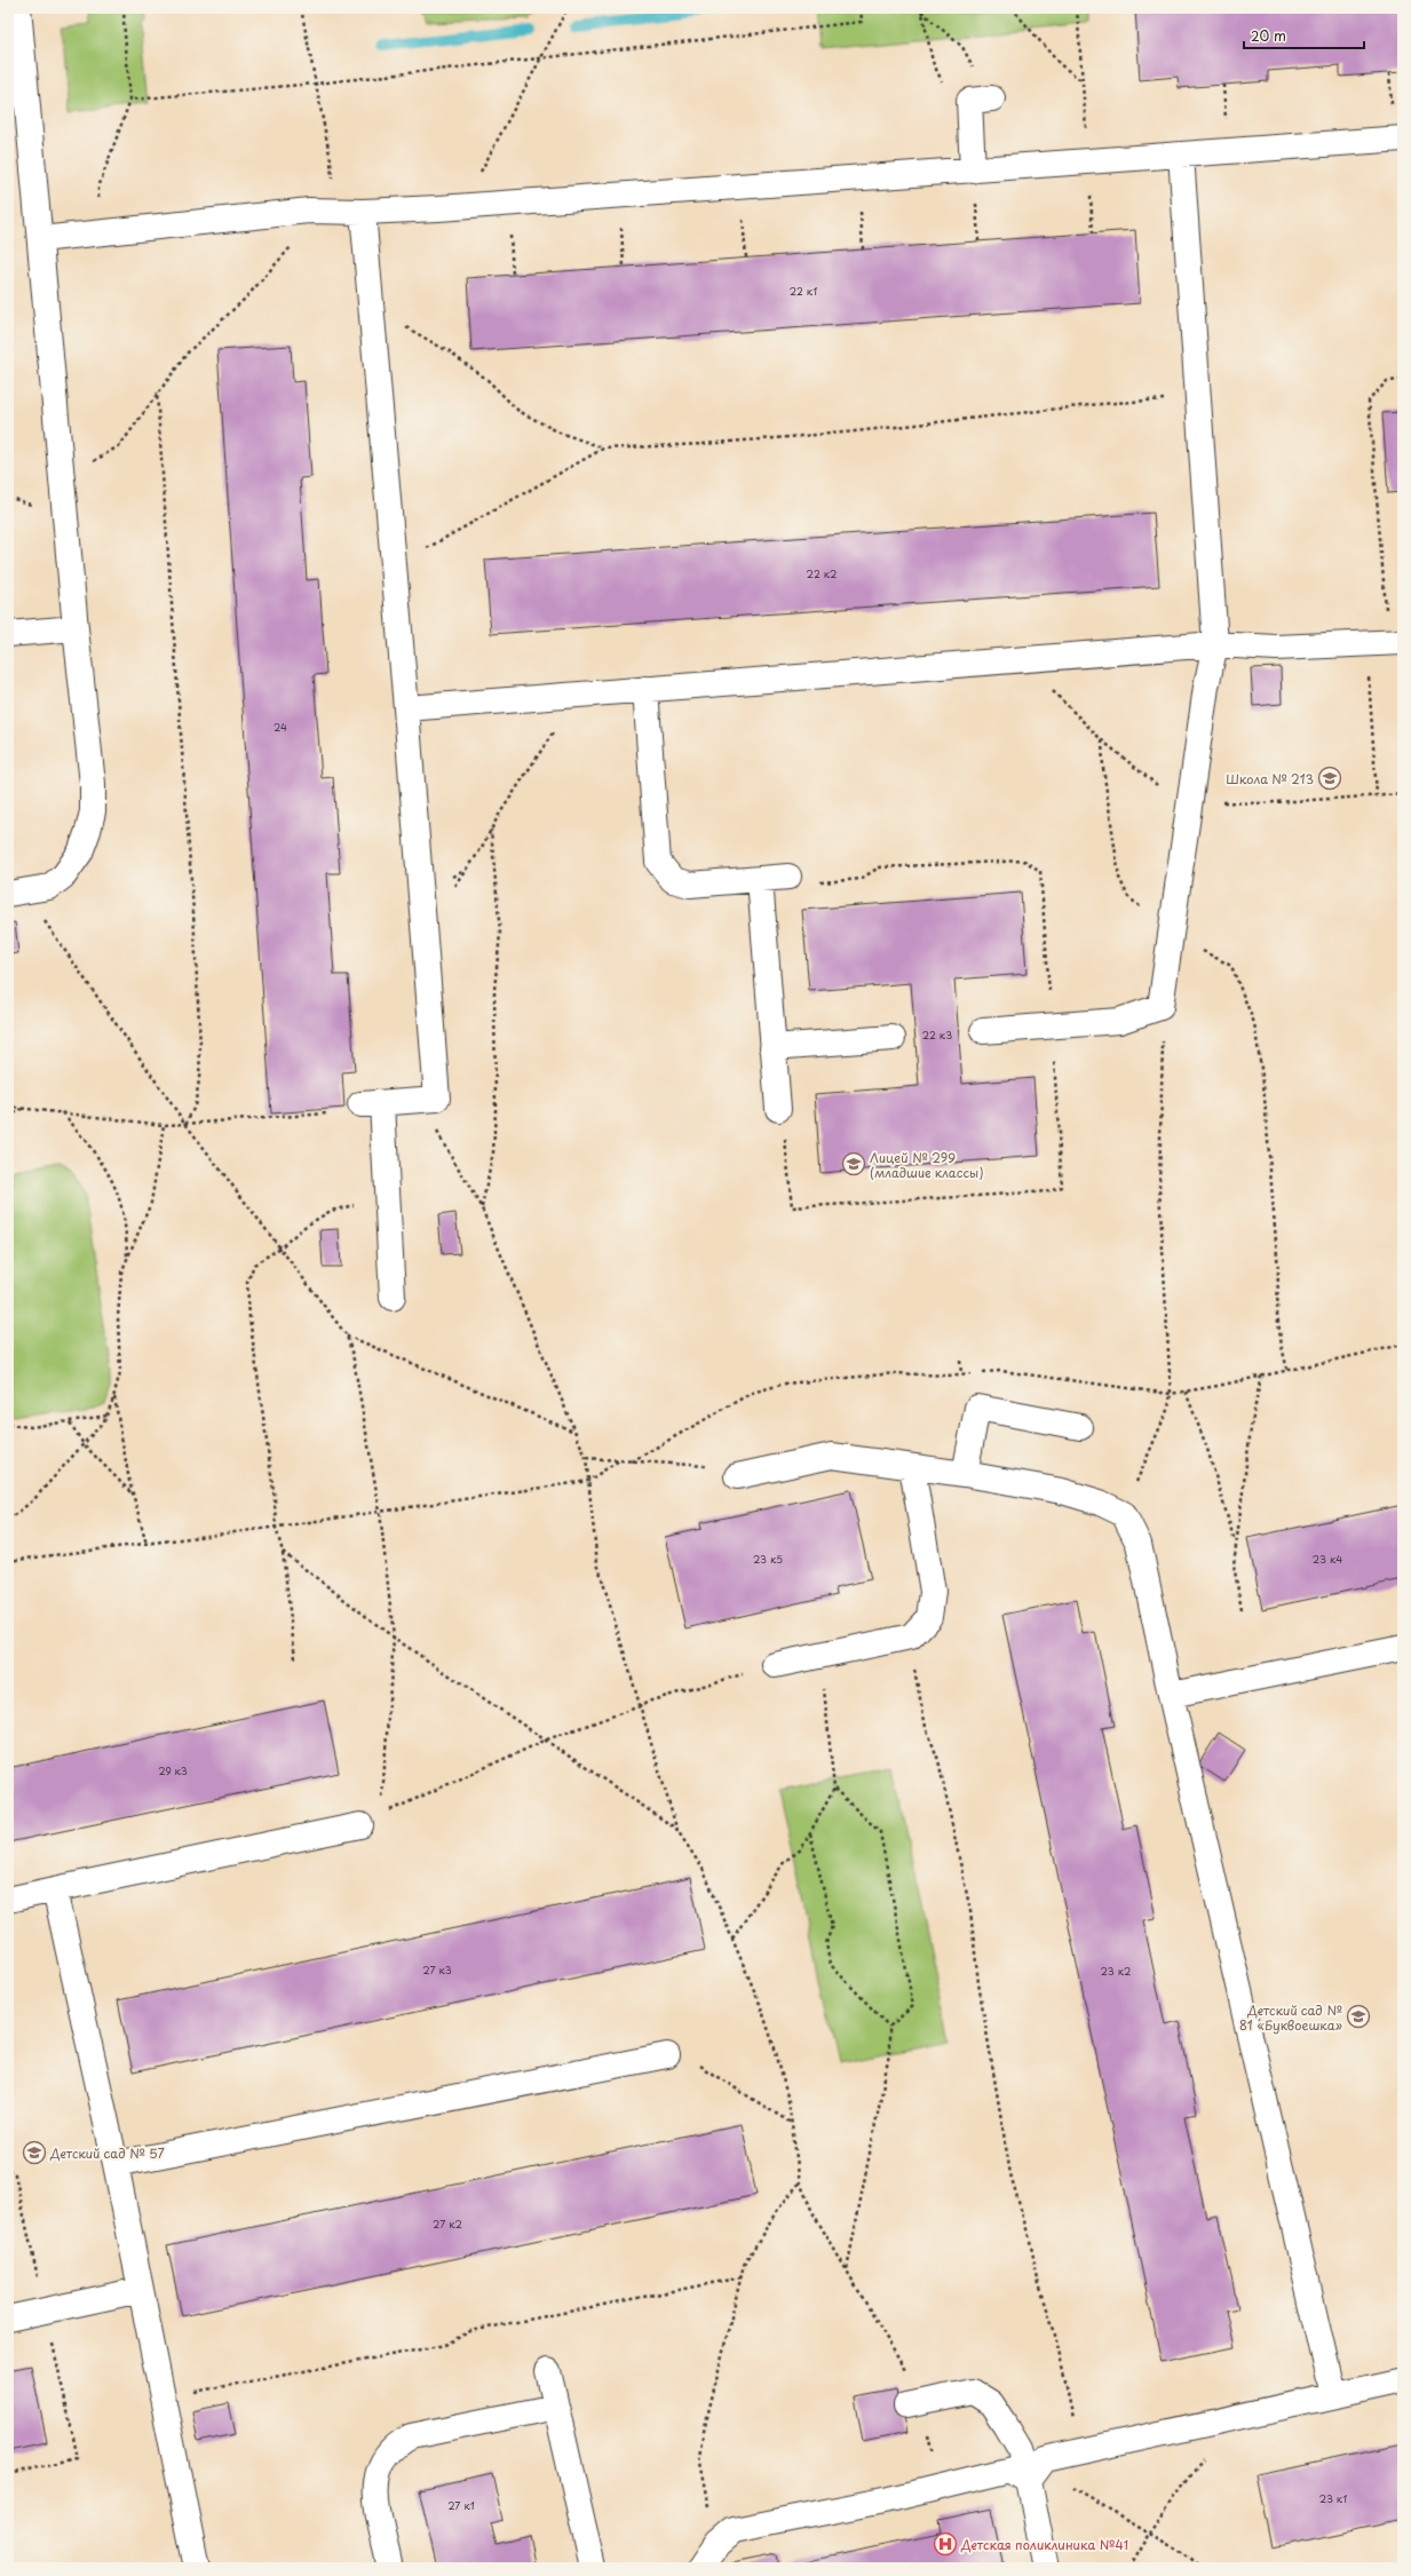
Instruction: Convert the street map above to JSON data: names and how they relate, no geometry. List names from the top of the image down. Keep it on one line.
{"places":{"school or university":["Школа № 213","Лицей № 299 (младшие классы)","Детский сад № 81 «Буквоешка»","Детский сад № 57"],"hospital":["Детская поликлиника №41"]},"house_numbers":["22 к1","22 к2","24","22 к3","23 к5","23 к4","29 к3","27 к3","23 к2","27 к2","23 к1","27 к1"],"scale_bar":"20 m"}
